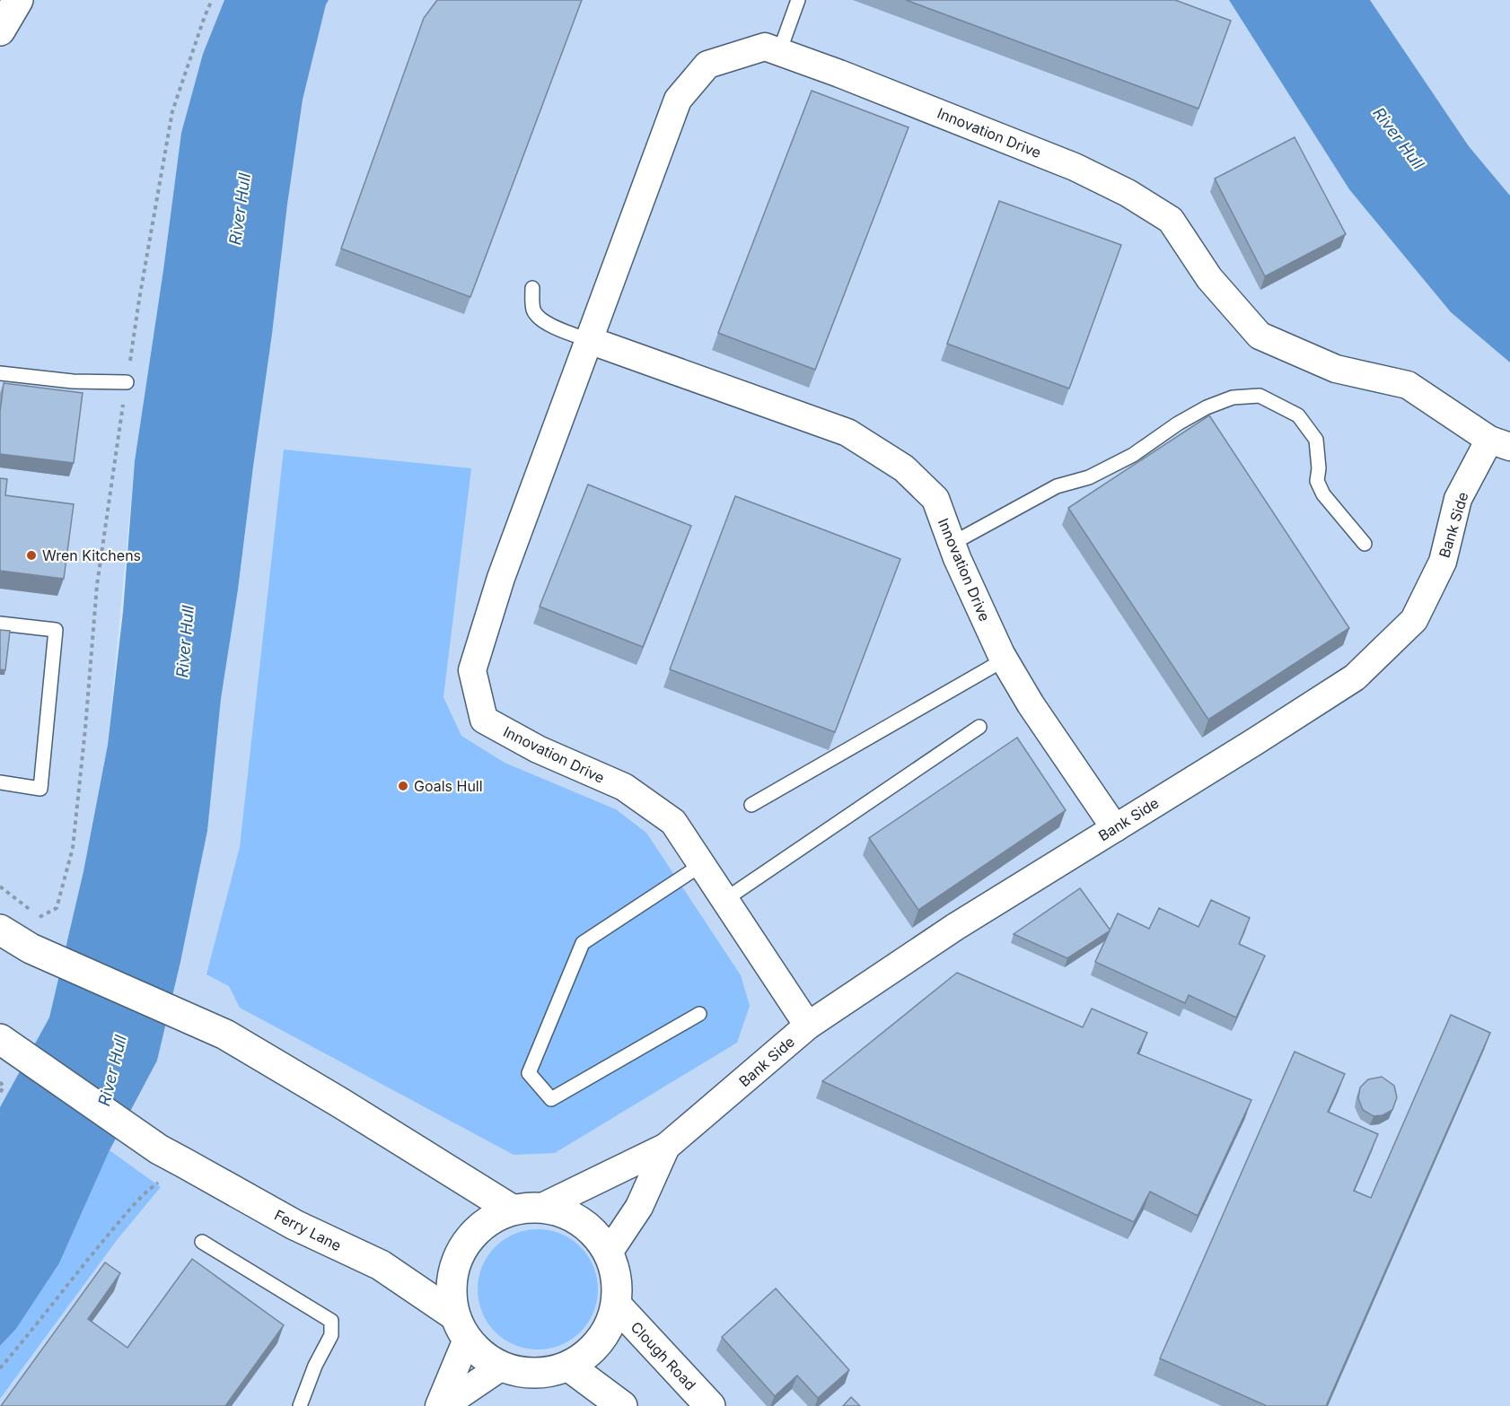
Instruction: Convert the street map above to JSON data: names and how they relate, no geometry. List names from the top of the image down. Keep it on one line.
{"streets":{"main road":["Ferry Lane","Clough Road"],"street":["Innovation Drive","Bank Side"]},"crossings":[["Innovation Drive","Bank Side"],["Bank Side","Ferry Lane"],["Bank Side","Clough Road"],["Ferry Lane","Clough Road"]],"water":["River Hull"],"places":["Wren Kitchens","Goals Hull"]}
